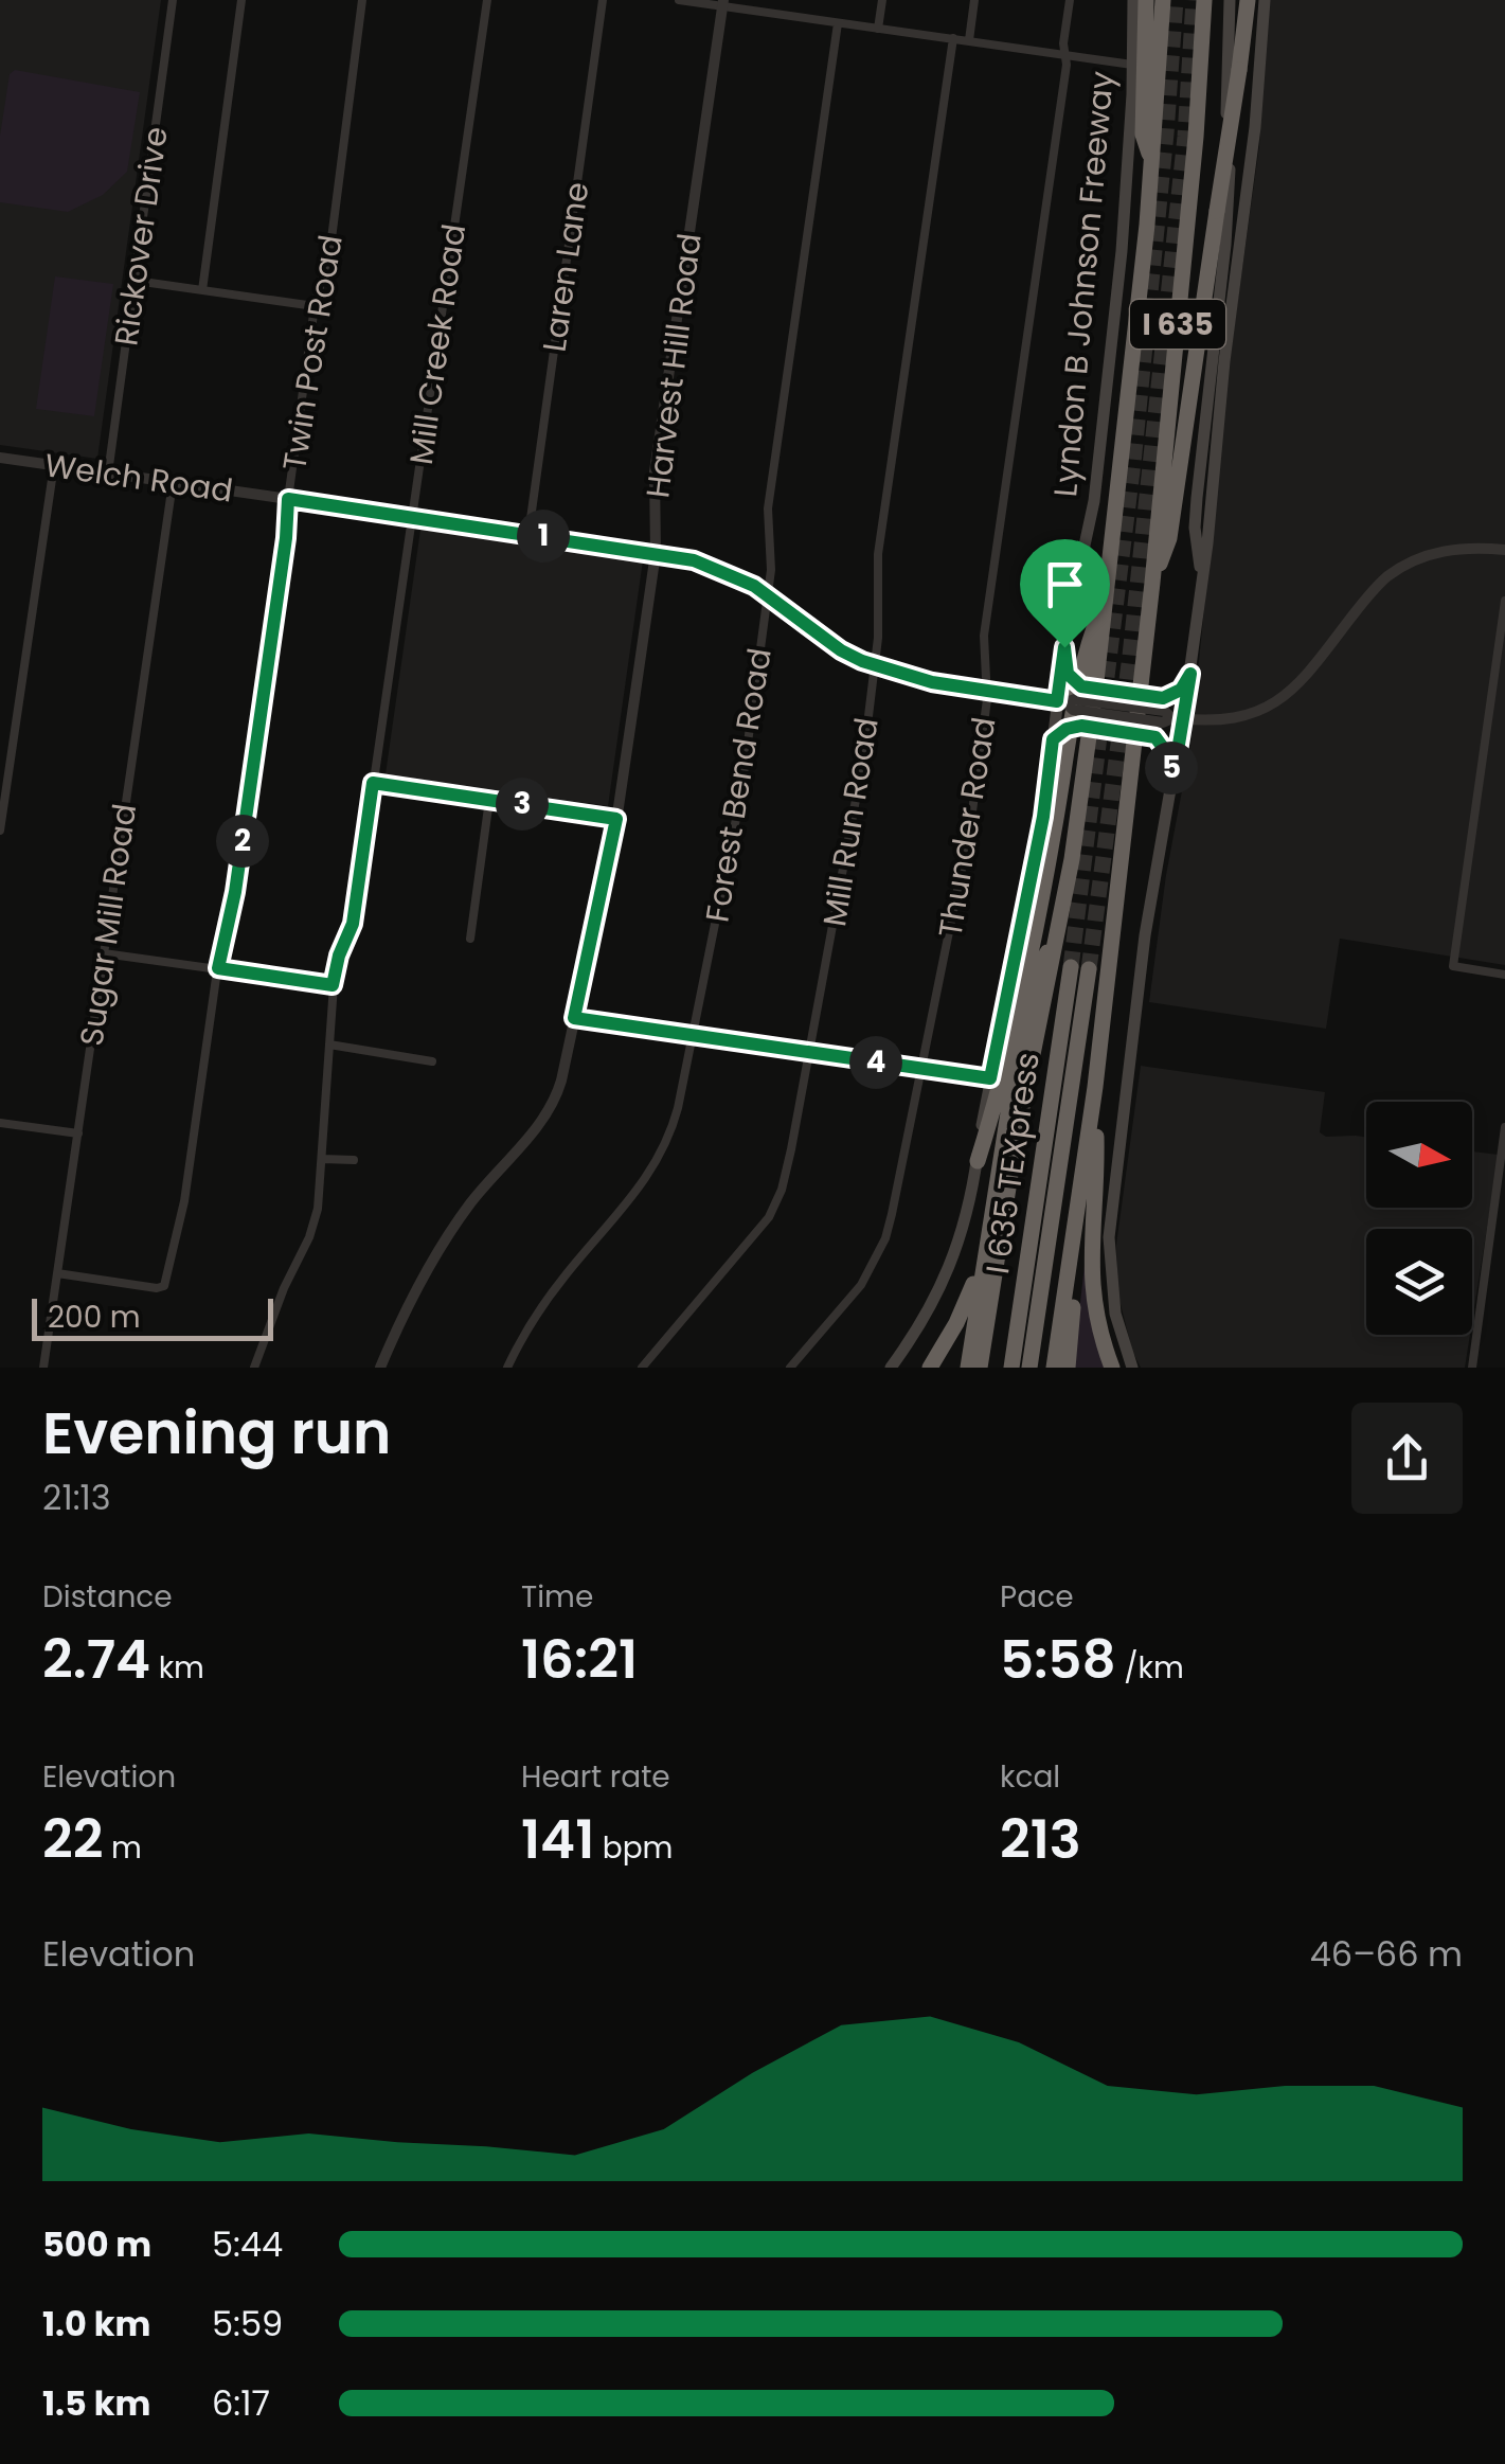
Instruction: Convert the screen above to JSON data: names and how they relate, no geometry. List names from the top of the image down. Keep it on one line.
{"streets":{"highway":["Lyndon B Johnson Freeway","I 635","I 635 TEXpress"],"street":["Rickover Drive","Laren Lane","Mill Creek Road","Twin Post Road","Harvest Hill Road","Welch Road","Forest Bend Road","Mill Run Road","Thunder Road","Sugar Mill Road"]},"crossings":[["Rickover Drive","Welch Road"],["Laren Lane","Welch Road"],["Lyndon B Johnson Freeway","Welch Road"],["Mill Creek Road","Welch Road"],["Twin Post Road","Welch Road"],["Twin Post Road","Sugar Mill Road"],["Harvest Hill Road","Welch Road"],["Welch Road","Forest Bend Road"],["Welch Road","Mill Run Road"],["Welch Road","Thunder Road"],["Welch Road","Sugar Mill Road"]],"scale_bar":"200 m","north":"right","page":{"pins":["1","5","3","2","4"],"scale":"200 m","heading":["Evening run","21:13"],"stats":[["Distance","2.74 km"],["Time","16:21"],["Pace","5:58 /km"],["Elevation","22 m"],["Heart rate","141 bpm"],["kcal","213"]],"chart":["Elevation","46–66 m"],"list":[{"name":"500 m","note":"5:44"},{"name":"1.0 km","note":"5:59"},{"name":"1.5 km","note":"6:17"}]}}
